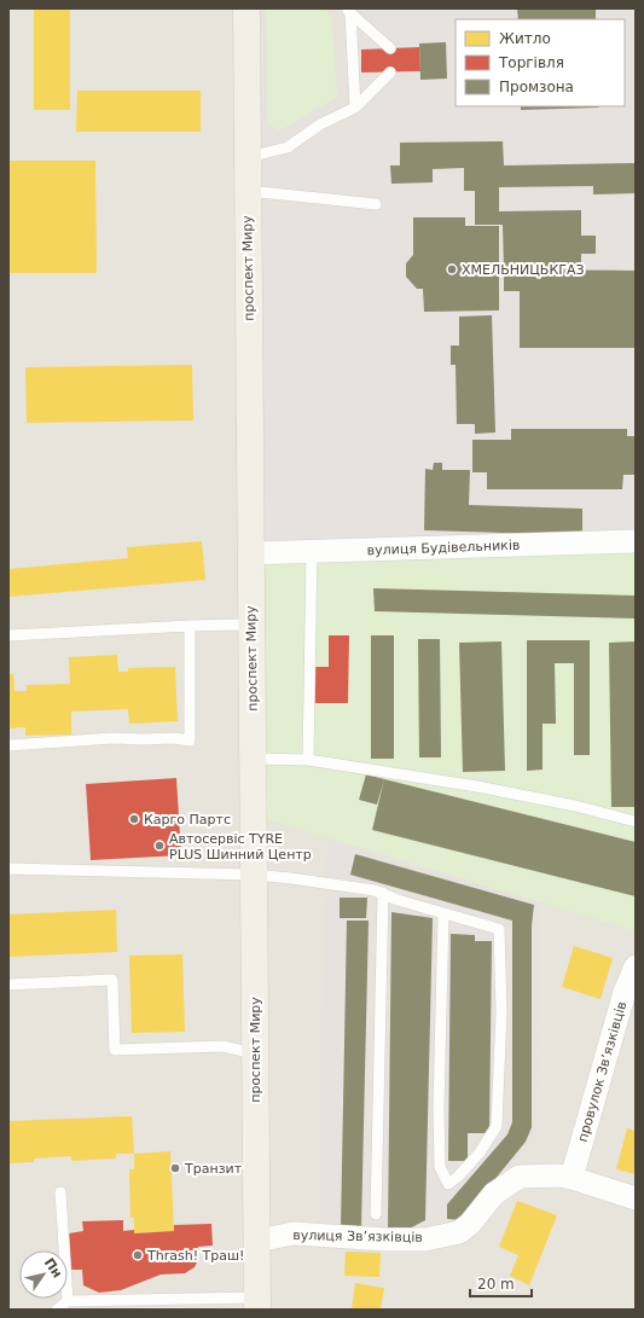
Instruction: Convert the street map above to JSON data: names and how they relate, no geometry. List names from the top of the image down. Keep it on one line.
{"streets":{"main road":["проспект Миру"],"street":["вулиця Будівельників","провулок Звʼязківців","вулиця Звʼязківців"]},"crossings":[["проспект Миру","вулиця Будівельників"],["проспект Миру","вулиця Звʼязківців"],["провулок Звʼязківців","вулиця Звʼязківців"]],"places":["ХМЕЛЬНИЦЬКГАЗ","Карго Партс","Автосервіс TYRE PLUS Шинний Центр","Транзит","Thrash! Траш!"],"legend":["Житло","Торгівля","Промзона"],"scale_bar":"20 m","north":"top right"}
